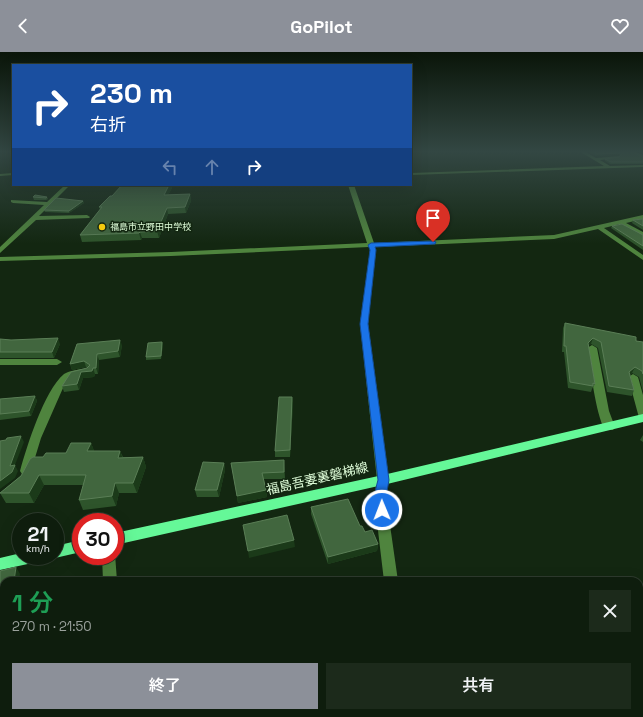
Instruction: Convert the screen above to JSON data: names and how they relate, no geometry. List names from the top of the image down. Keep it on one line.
{"streets":{"main road":["福島吾妻裏磐梯線"]},"places":["福島市立野田中学校"],"page":{"header":"GoPilot","turn":["230 m","右折"],"speed":"21 km/h","limit":"30","heading":["1 分","270 m · 21:50"],"buttons":["終了","共有"]}}
